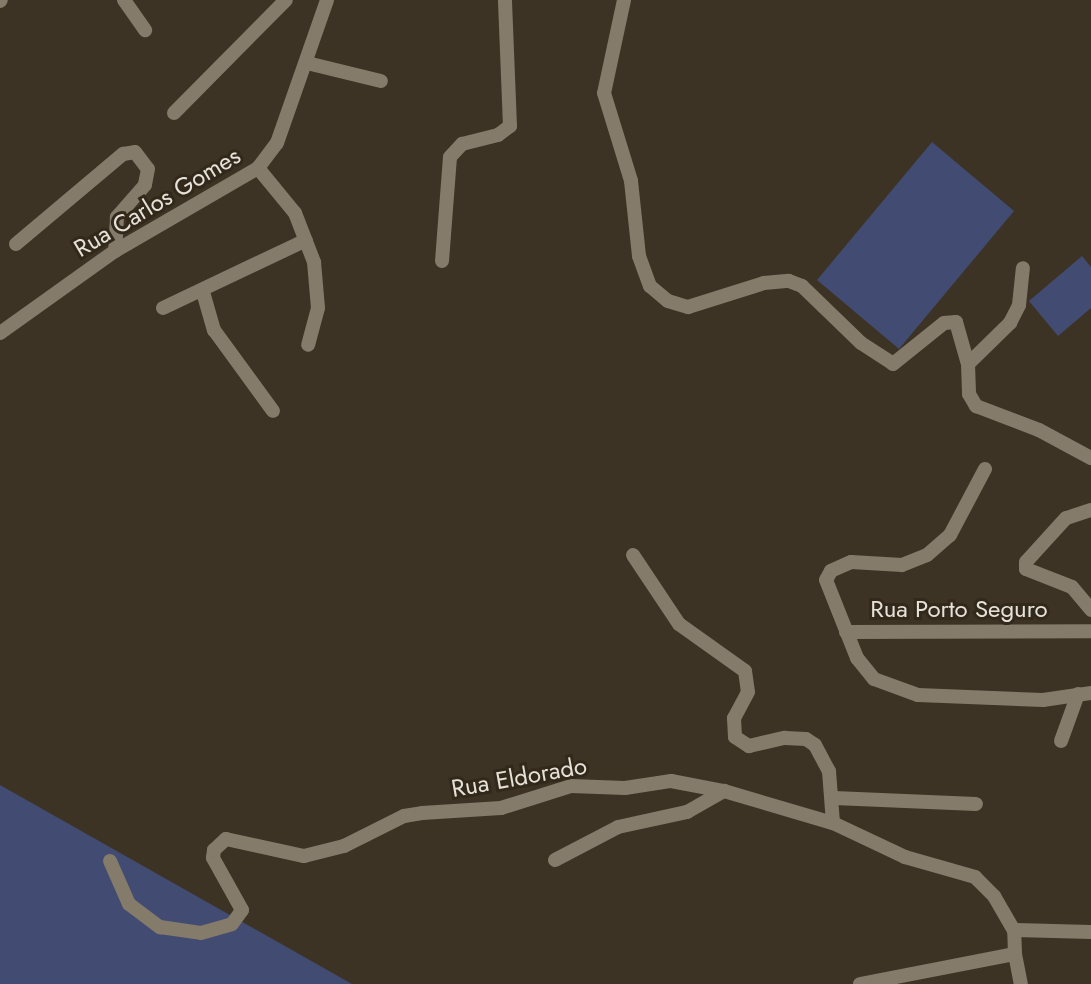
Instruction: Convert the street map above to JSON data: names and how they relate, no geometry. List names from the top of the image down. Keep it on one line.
{"streets":{"street":["Rua Carlos Gomes","Rua Porto Seguro","Rua Eldorado"]}}
